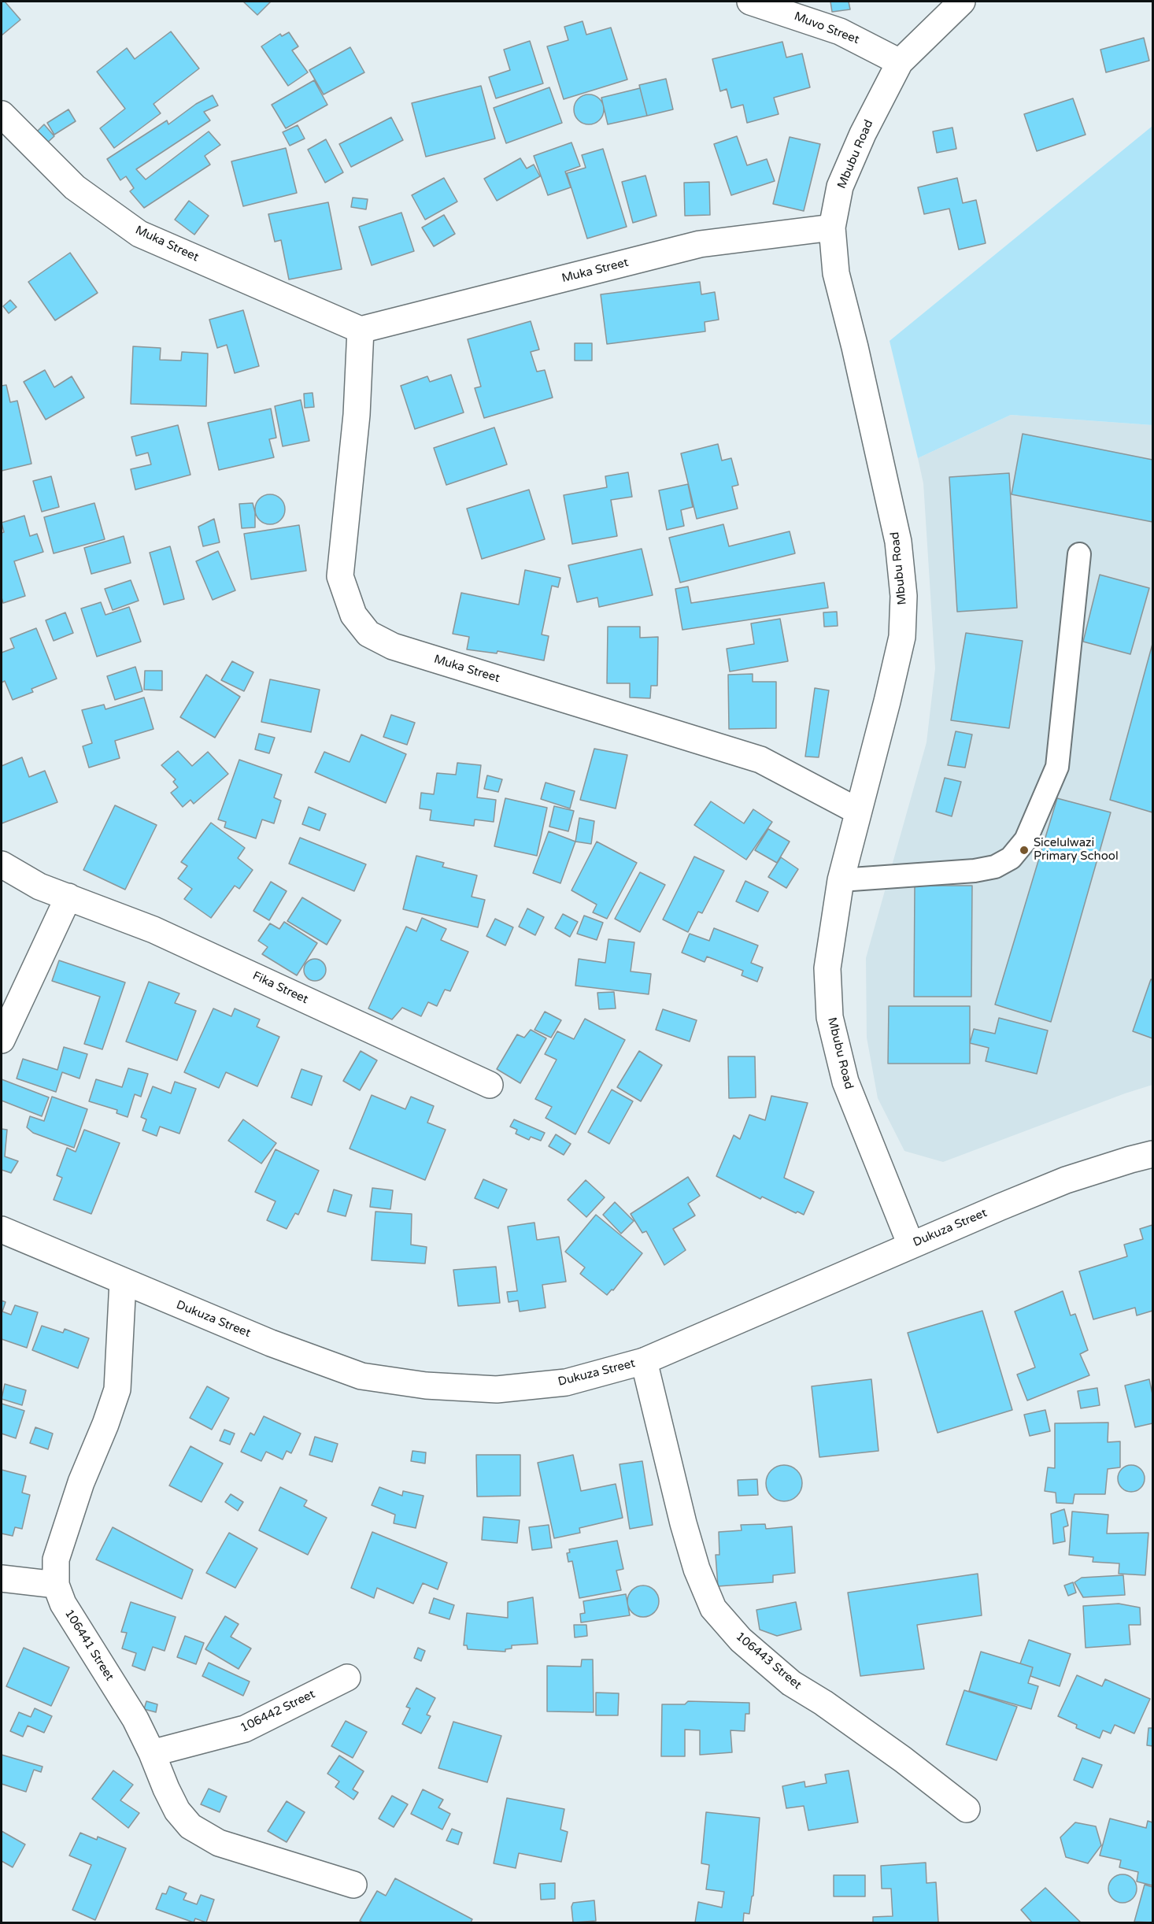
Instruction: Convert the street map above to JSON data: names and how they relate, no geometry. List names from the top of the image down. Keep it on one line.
{"streets":{"street":["Muvo Street","Mbubu Road","Muka Street","Fika Street","Dukuza Street","106441 Street","106443 Street","106442 Street"]},"crossings":[["Muvo Street","Mbubu Road"],["Mbubu Road","Muka Street"],["Mbubu Road","Dukuza Street"],["Dukuza Street","106441 Street"],["Dukuza Street","106443 Street"],["106441 Street","106442 Street"]],"places":["Sicelulwazi Primary School"]}
